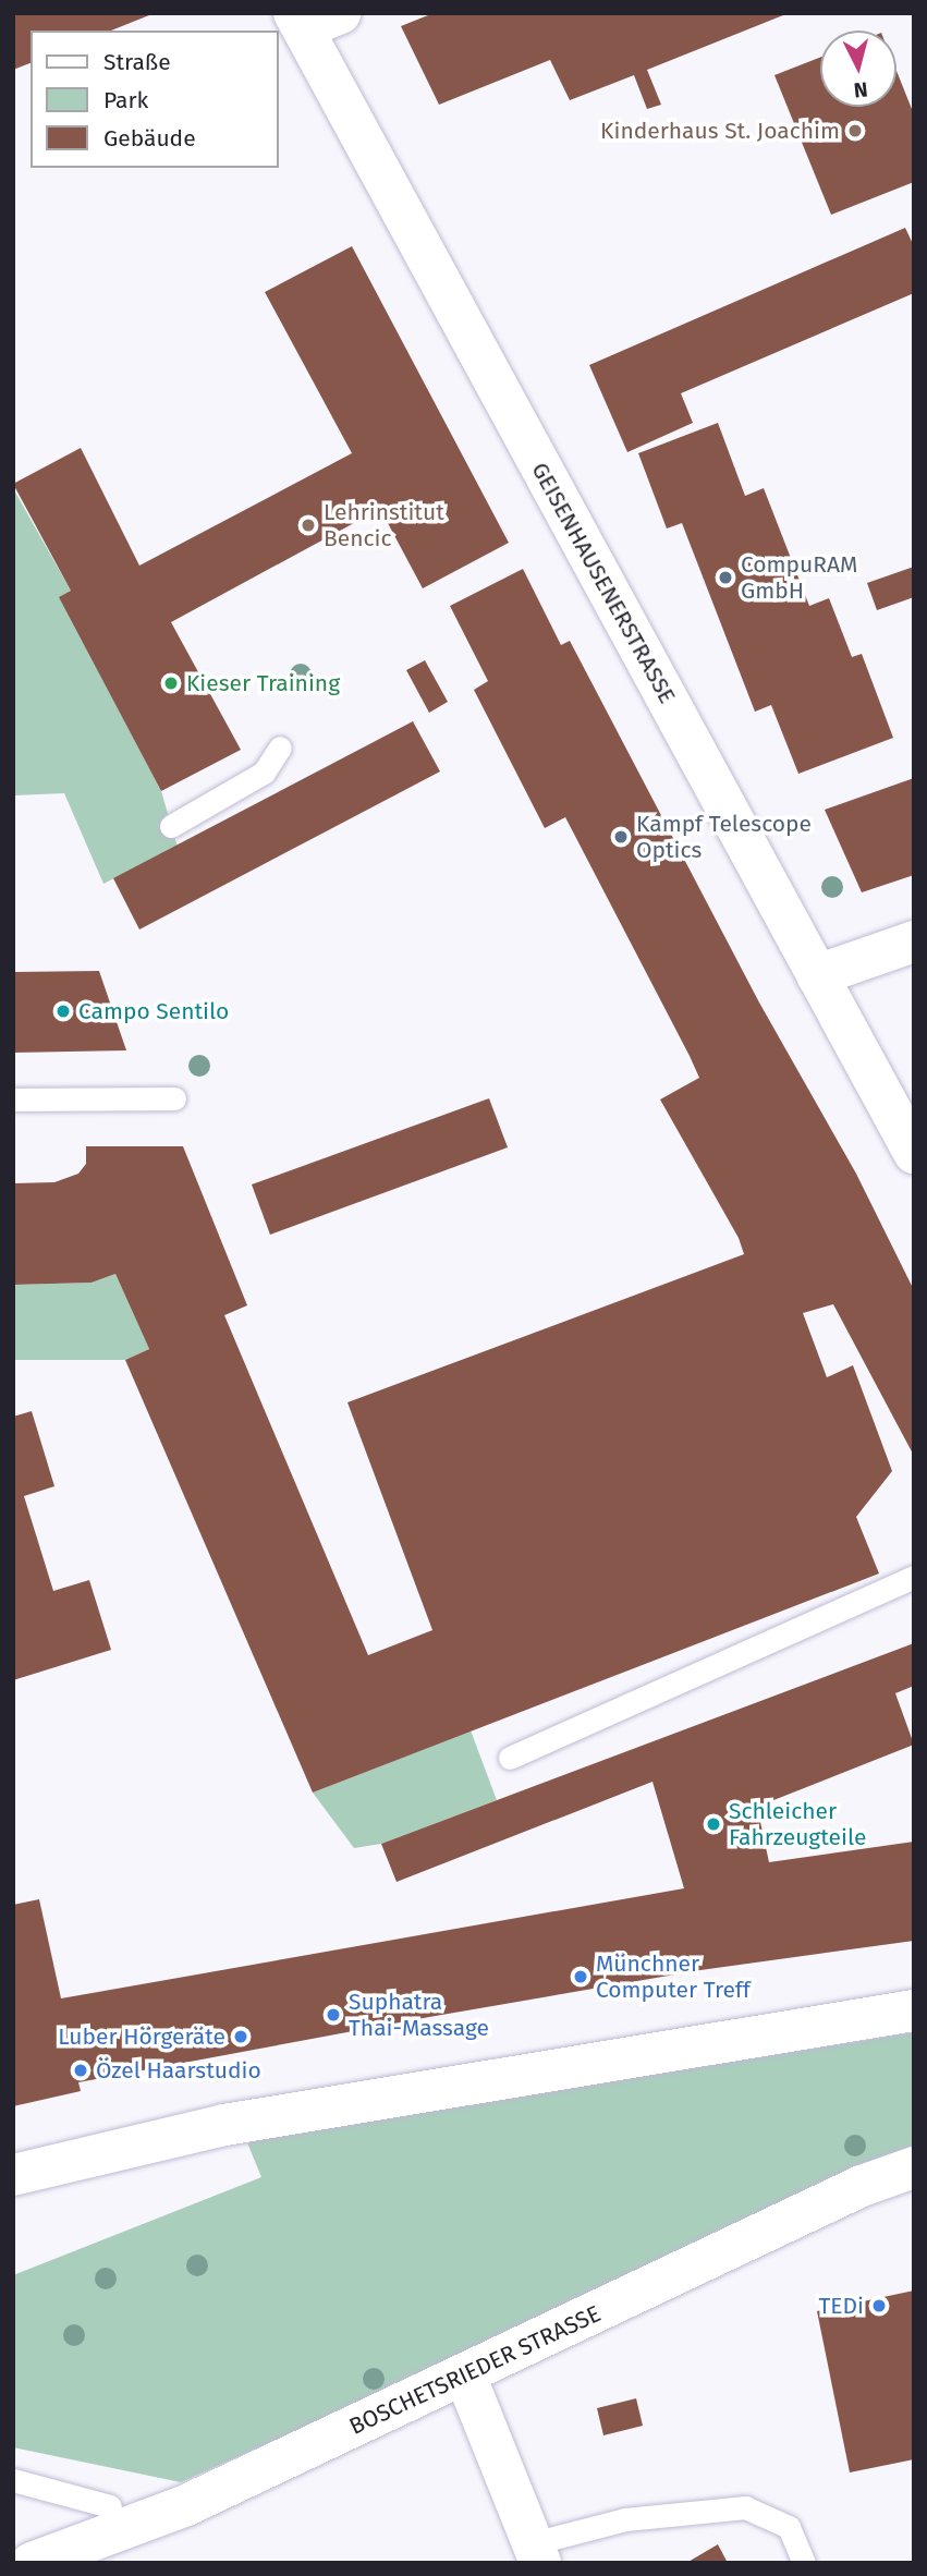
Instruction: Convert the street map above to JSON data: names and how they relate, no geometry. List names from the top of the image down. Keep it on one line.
{"streets":{"main road":["GEISENHAUSENERSTRASSE","BOSCHETSRIEDER STRASSE"]},"places":["Kinderhaus St. Joachim","Lehrinstitut Bencic","CompuRAM GmbH","Kieser Training","Kampf Telescope Optics","Campo Sentilo","Schleicher Fahrzeugteile","Münchner Computer Treff","Suphatra Thai-Massage","Luber Hörgeräte","Özel Haarstudio","TEDi"],"legend":["Straße","Park","Gebäude"],"north":"bottom"}
